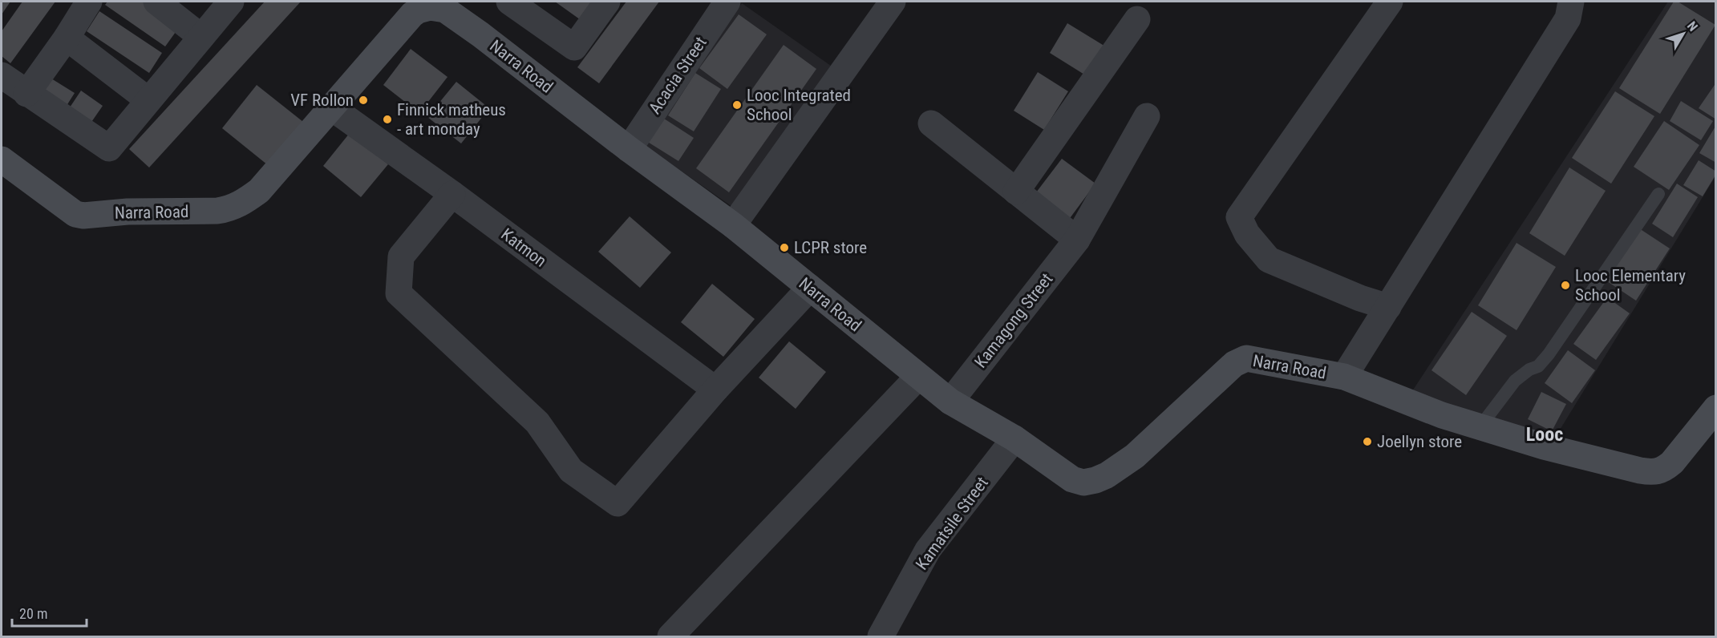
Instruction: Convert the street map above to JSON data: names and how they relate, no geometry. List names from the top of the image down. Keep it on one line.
{"streets":{"main road":["Narra Road"],"street":["Acacia Street","Katmon","Kamagong Street","Kamatsile Street"]},"crossings":[["Narra Road","Acacia Street"],["Narra Road","Katmon"],["Narra Road","Kamagong Street"],["Narra Road","Kamatsile Street"]],"districts":["Looc"],"places":["VF Rollon","Looc Integrated School","Finnick matheus - art monday","LCPR store","Looc Elementary School","Joellyn store"],"scale_bar":"20 m","north":"top right"}
